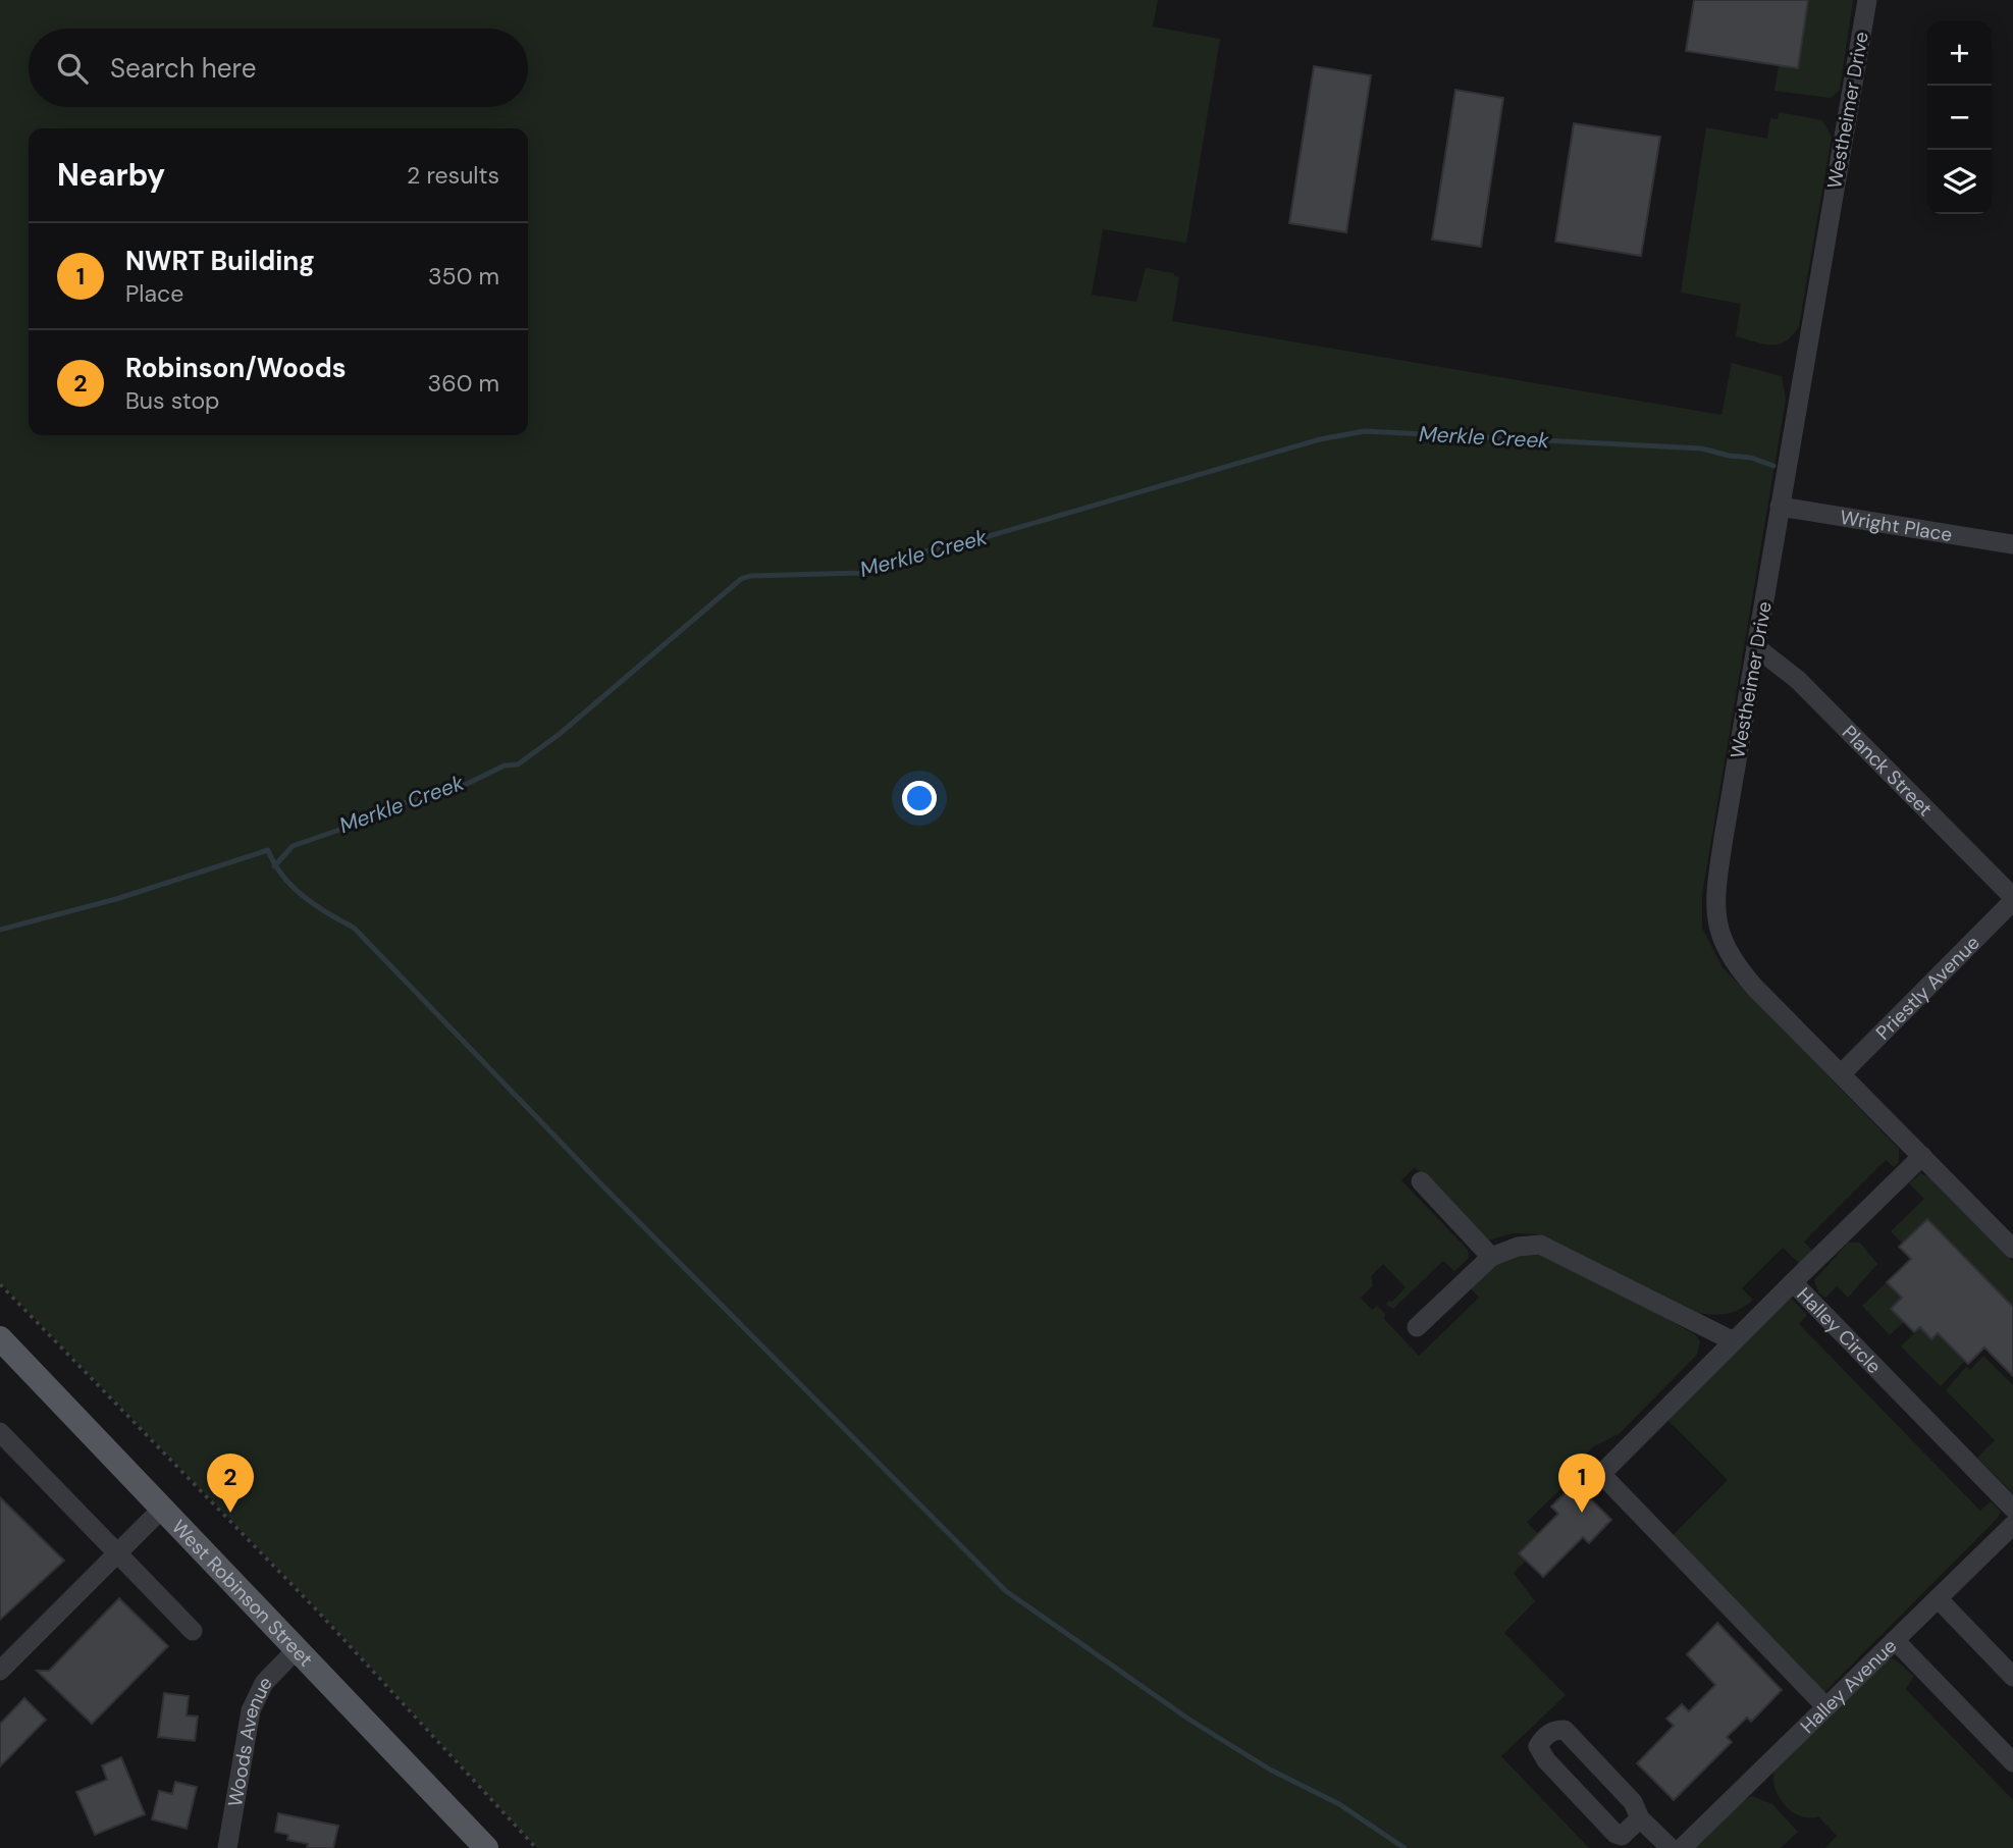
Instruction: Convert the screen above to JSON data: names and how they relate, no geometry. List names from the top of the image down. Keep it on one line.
{"streets":{"main road":["West Robinson Street"],"street":["Westheimer Drive","Wright Place","Planck Street","Priestly Avenue","Halley Circle","Halley Avenue","Woods Avenue"]},"crossings":[["Westheimer Drive","Wright Place"],["Westheimer Drive","Planck Street"],["Westheimer Drive","Priestly Avenue"],["Westheimer Drive","Halley Circle"],["Planck Street","Priestly Avenue"],["West Robinson Street","Woods Avenue"]],"water":["Merkle Creek"],"page":{"map_buttons":["+","−"],"search":"Search here","heading":["Nearby","2 results"],"list":[{"mark":"1","name":"NWRT Building","note":"Place","value":"350 m"},{"mark":"2","name":"Robinson/Woods","note":"Bus stop","value":"360 m"}],"pins":["1","2"]}}
